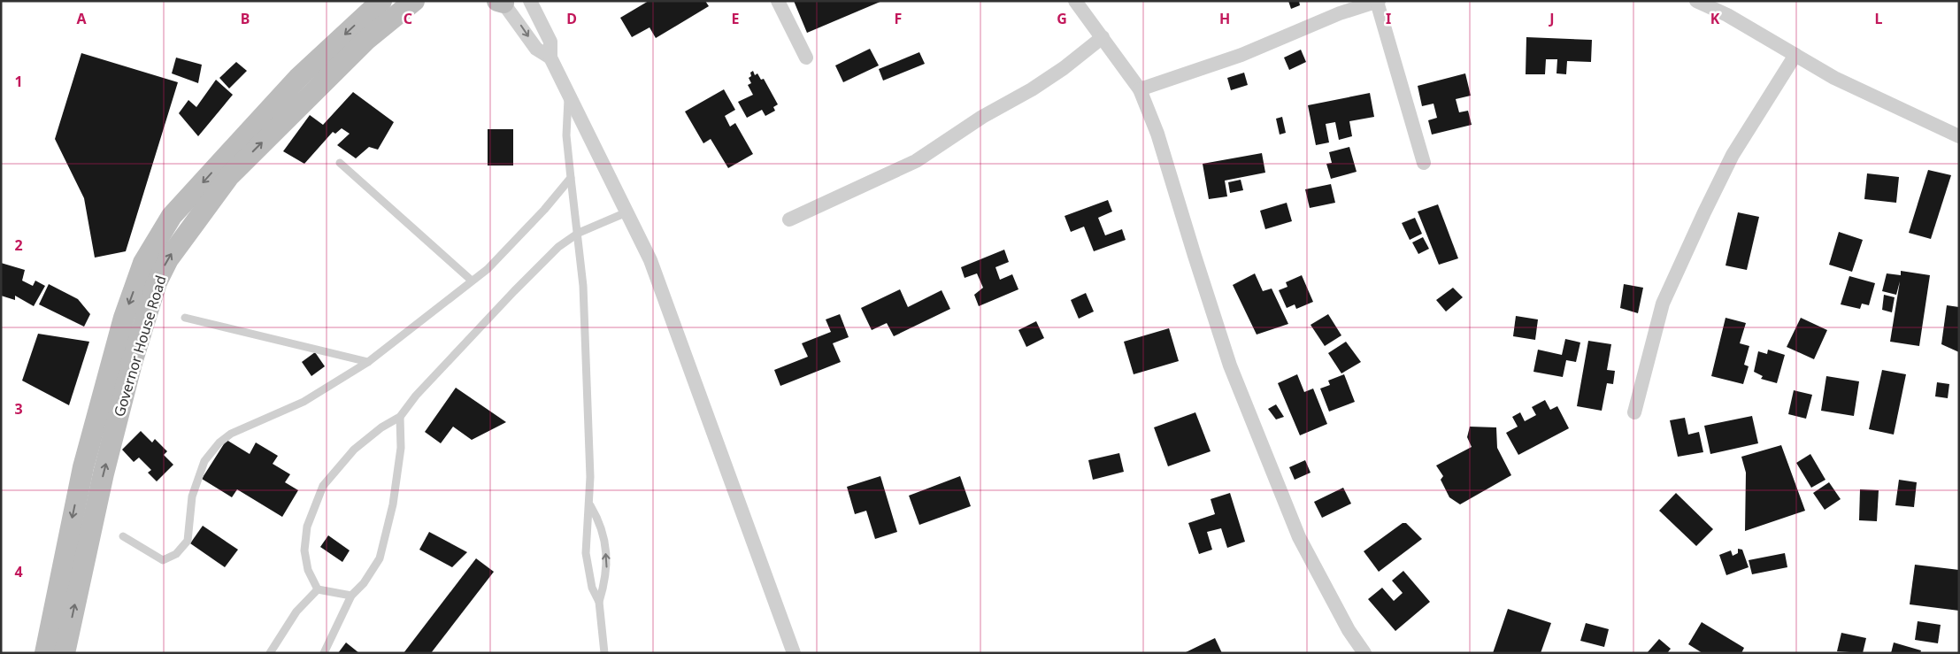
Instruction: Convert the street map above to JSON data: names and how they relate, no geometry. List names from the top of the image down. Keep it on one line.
{"streets":{"main road":["Governor House Road"]},"grid":{"columns":["A","B","C","D","E","F","G","H","I","J","K","L"],"rows":["1","2","3","4"]}}
